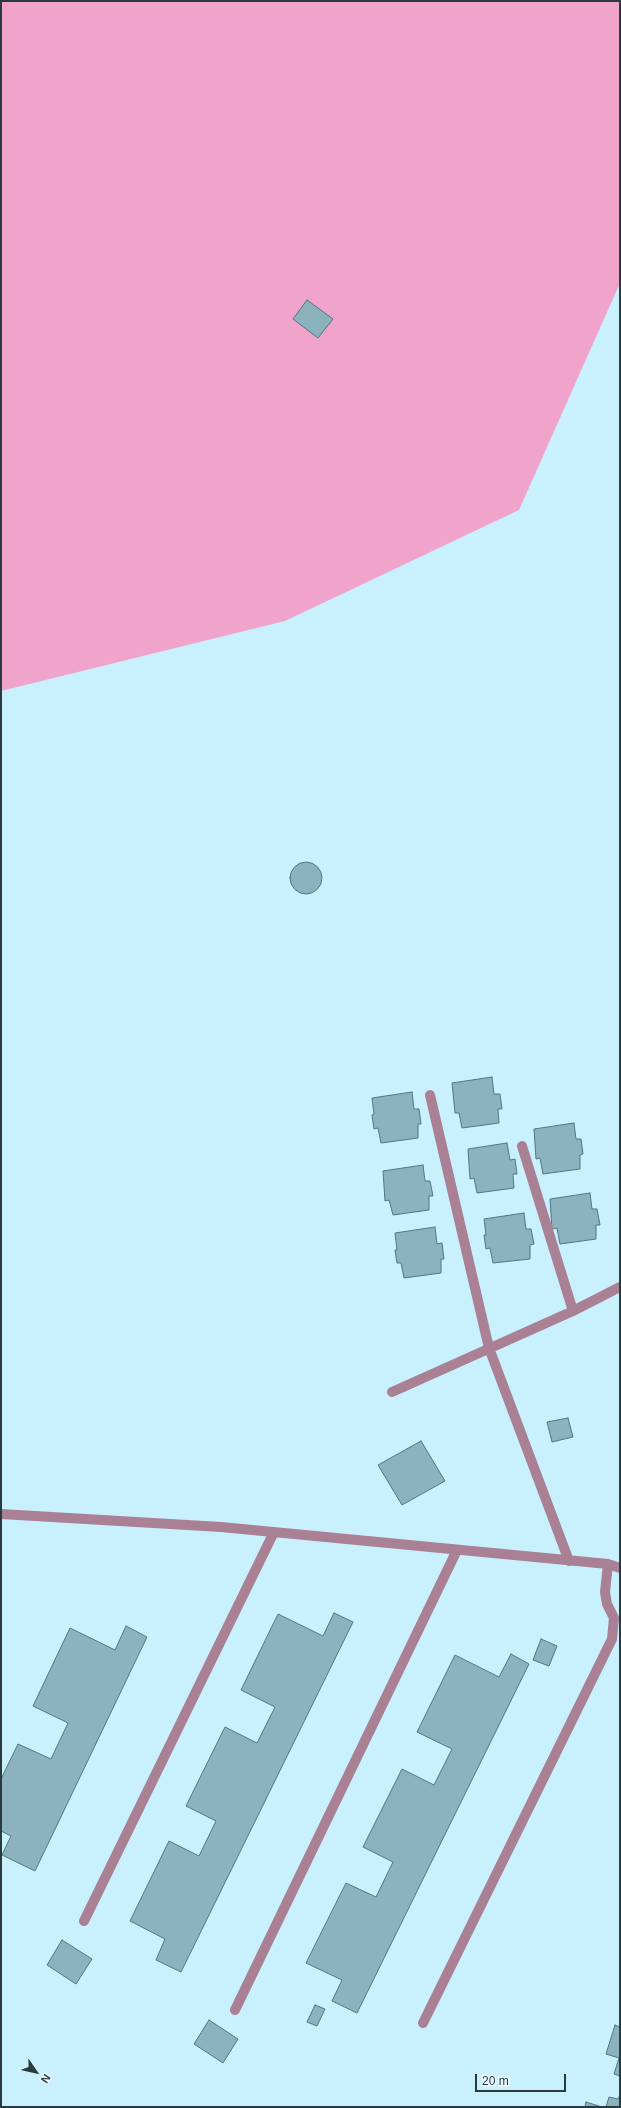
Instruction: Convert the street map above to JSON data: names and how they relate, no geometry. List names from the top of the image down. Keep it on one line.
{"scale_bar":"20 m","north":"bottom right"}
